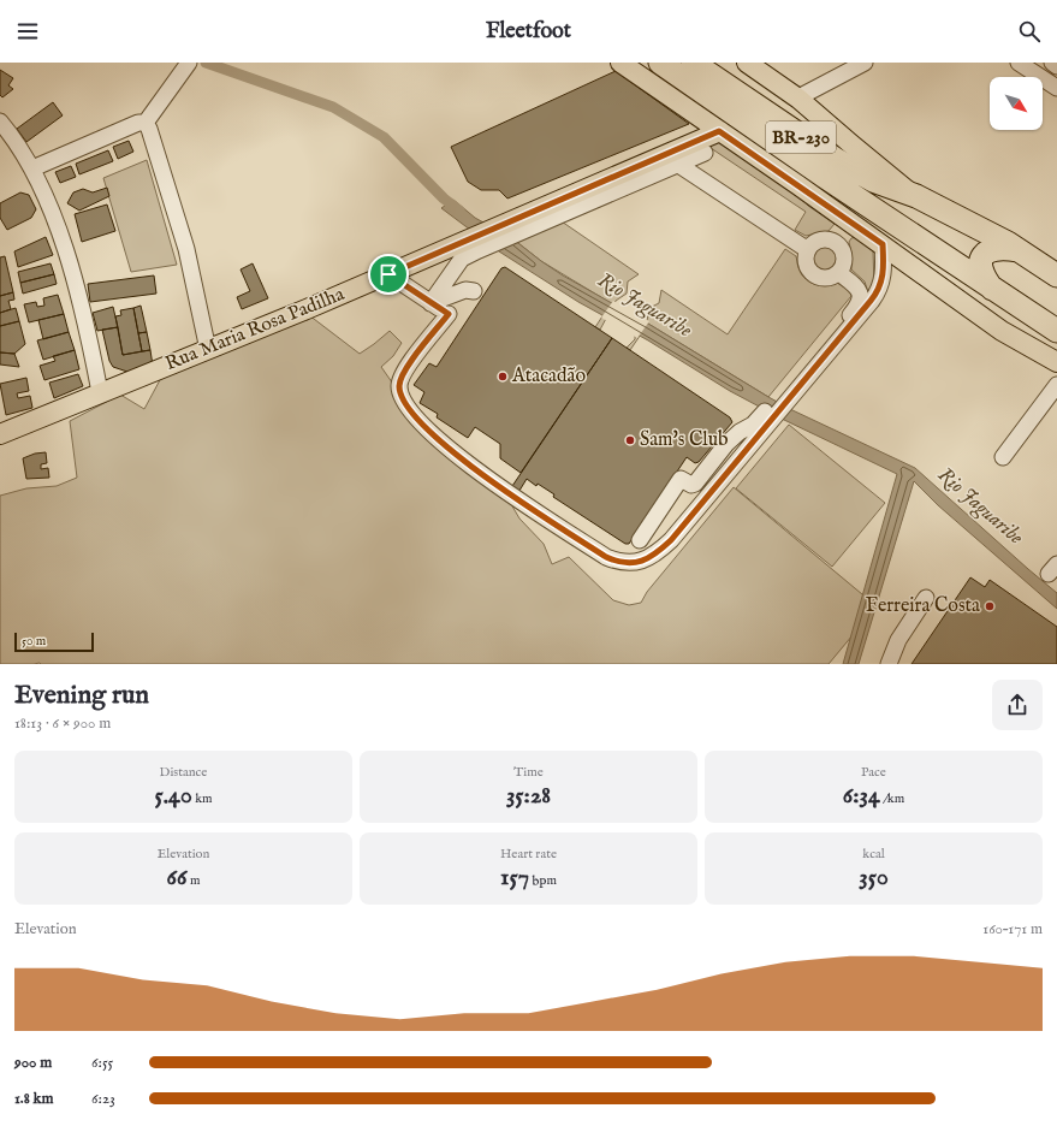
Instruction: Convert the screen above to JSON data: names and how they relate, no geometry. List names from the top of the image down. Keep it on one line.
{"streets":{"highway":["BR-230"],"main road":["Rua Maria Rosa Padilha"]},"water":["Rio Jaguaribe"],"places":["Atacadão","Sam's Club","Ferreira Costa"],"scale_bar":"50 m","north":"bottom right","page":{"header":"Fleetfoot","scale":"50 m","heading":["Evening run","18:13 · 6 × 900 m"],"stats":[["Distance","5.40 km"],["Time","35:28"],["Pace","6:34 /km"],["Elevation","66 m"],["Heart rate","157 bpm"],["kcal","350"]],"chart":["Elevation","160–171 m"],"list":[{"name":"900 m","note":"6:55"},{"name":"1.8 km","note":"6:23"}]}}
